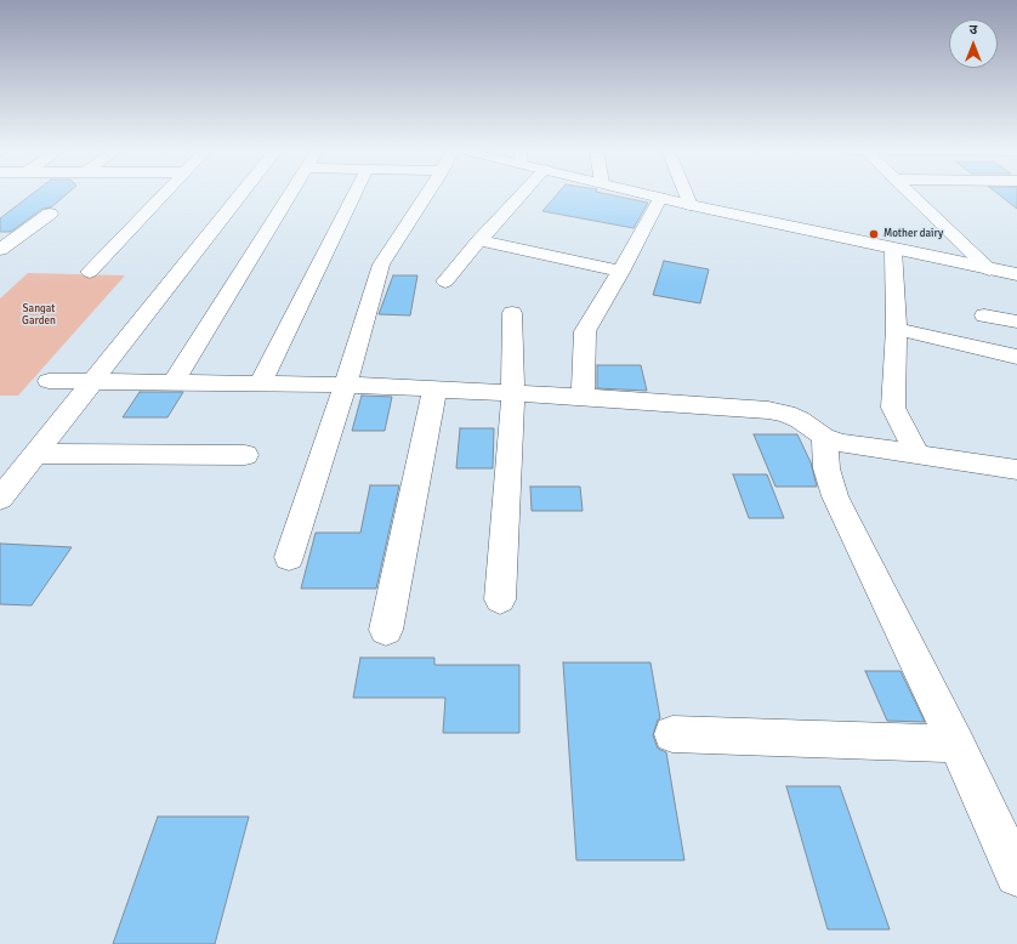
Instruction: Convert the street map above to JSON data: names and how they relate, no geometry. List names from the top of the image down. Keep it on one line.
{"parks":["Sangat Garden"],"places":["Mother dairy"],"north":"top"}
